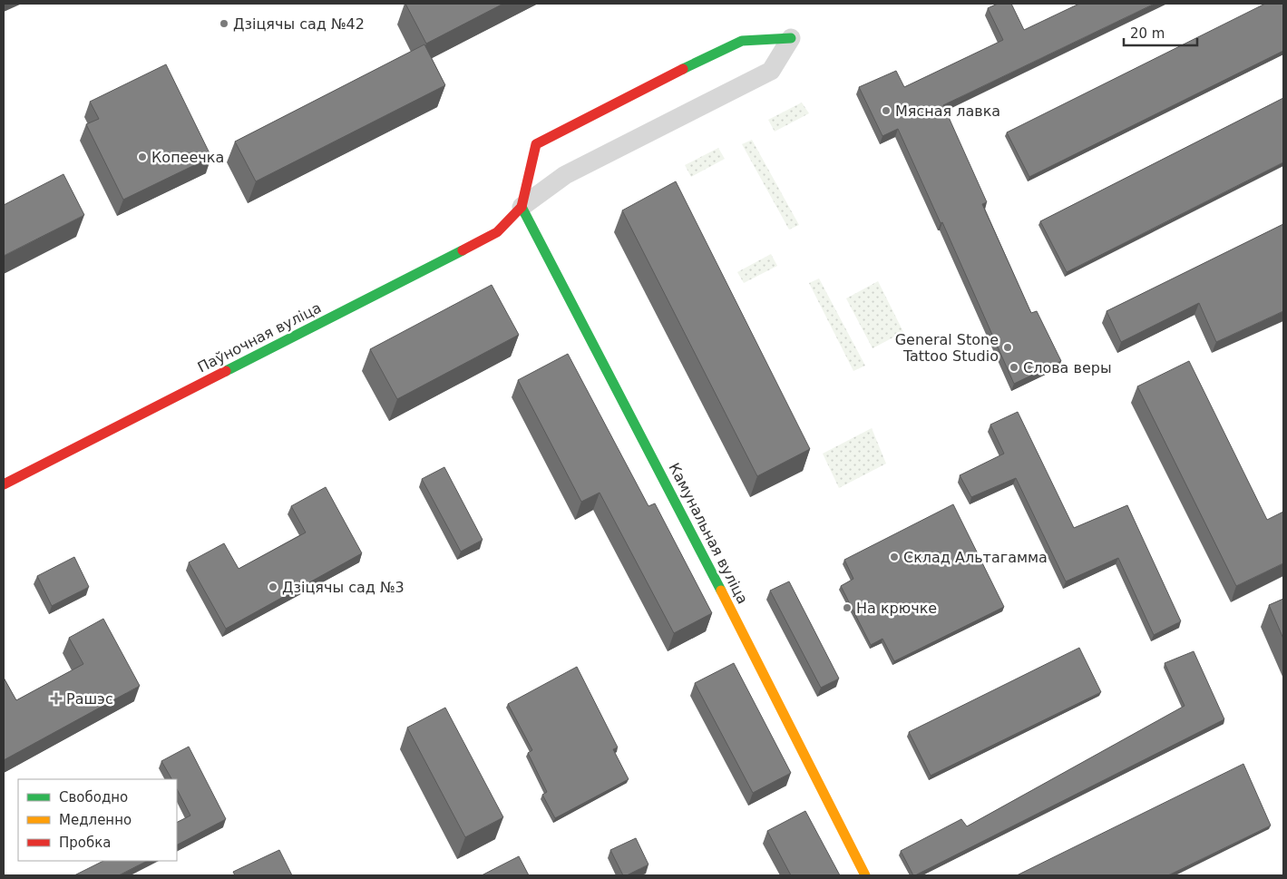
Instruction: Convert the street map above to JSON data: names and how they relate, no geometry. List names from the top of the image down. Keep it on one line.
{"streets":{"street":["Паўночная вуліца","Камунальная вуліца"]},"crossings":[["Паўночная вуліца","Камунальная вуліца"]],"places":{"other":["Дзіцячы сад №42","Мясная лавка","Копеечка","General Stone Tattoo Studio","Слова веры","Склад Альтагамма","Дзіцячы сад №3","На крючке"],"health":["Рашэс"]},"legend":["Свободно","Медленно","Пробка"],"scale_bar":"20 m"}
